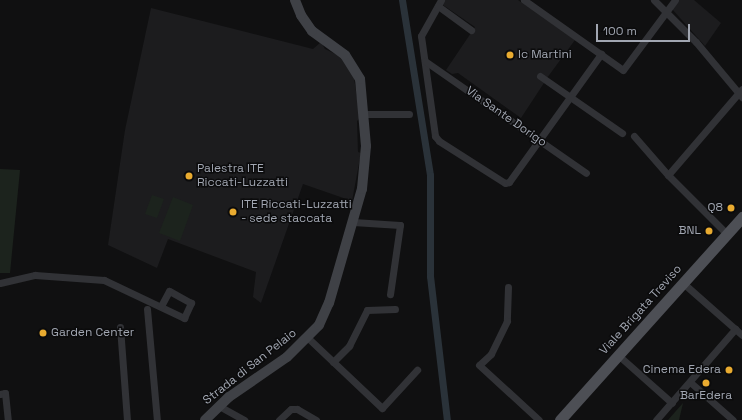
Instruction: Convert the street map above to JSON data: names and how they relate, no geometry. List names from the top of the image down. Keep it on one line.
{"streets":{"main road":["Viale Brigata Treviso"],"street":["Via Sante Dorigo","Strada di San Pelaio"]},"places":["Ic Martini","Palestra ITE Riccati-Luzzatti","Q8","ITE Riccati-Luzzatti - sede staccata","BNL","Garden Center","Cinema Edera","BarEdera"],"scale_bar":"100 m"}
